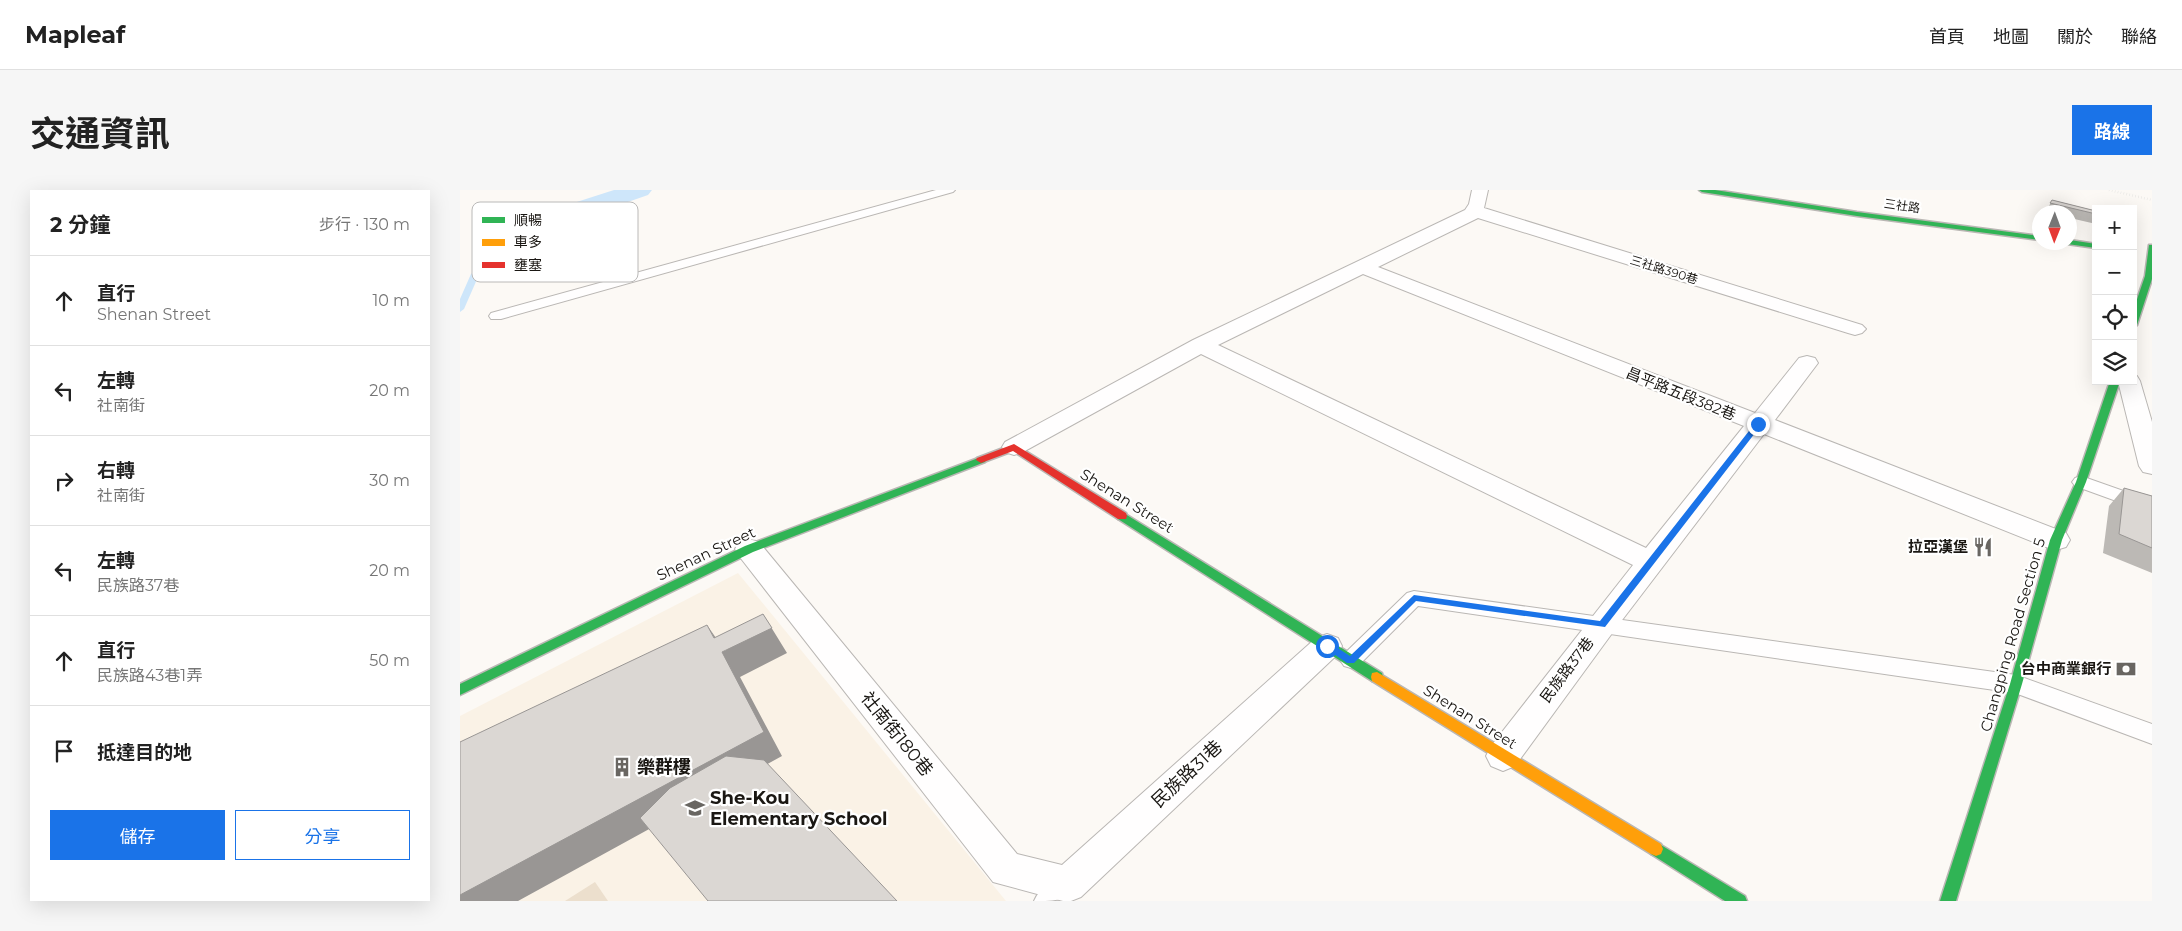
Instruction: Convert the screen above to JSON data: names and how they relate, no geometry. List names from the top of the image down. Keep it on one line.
{"streets":{"street":["三社路","三社路390巷","昌平路五段382巷","Shenan Street","Changping Road Section 5","民族路37巷","社南街180巷","民族路31巷"]},"crossings":[["昌平路五段382巷","Changping Road Section 5"],["昌平路五段382巷","民族路37巷"],["Shenan Street","民族路37巷"],["Shenan Street","社南街180巷"],["Shenan Street","民族路31巷"],["社南街180巷","民族路31巷"]],"places":{"restaurant":["拉亞漢堡"],"bank":["台中商業銀行"],"building":["樂群樓"],"school or university":["She-Kou Elementary School"]},"legend":["順暢","車多","壅塞"],"north":"bottom","page":{"header":"Mapleaf","nav":["首頁","地圖","關於","聯絡"],"title":"交通資訊","buttons":["路線",["儲存","分享"]],"heading":["2 分鐘","步行 · 130 m"],"map_buttons":["+","−"],"list":[["直行","Shenan Street","10 m"],["左轉","社南街","20 m"],["右轉","社南街","30 m"],["左轉","民族路37巷","20 m"],["直行","民族路43巷1弄","50 m"],"抵達目的地"]}}
